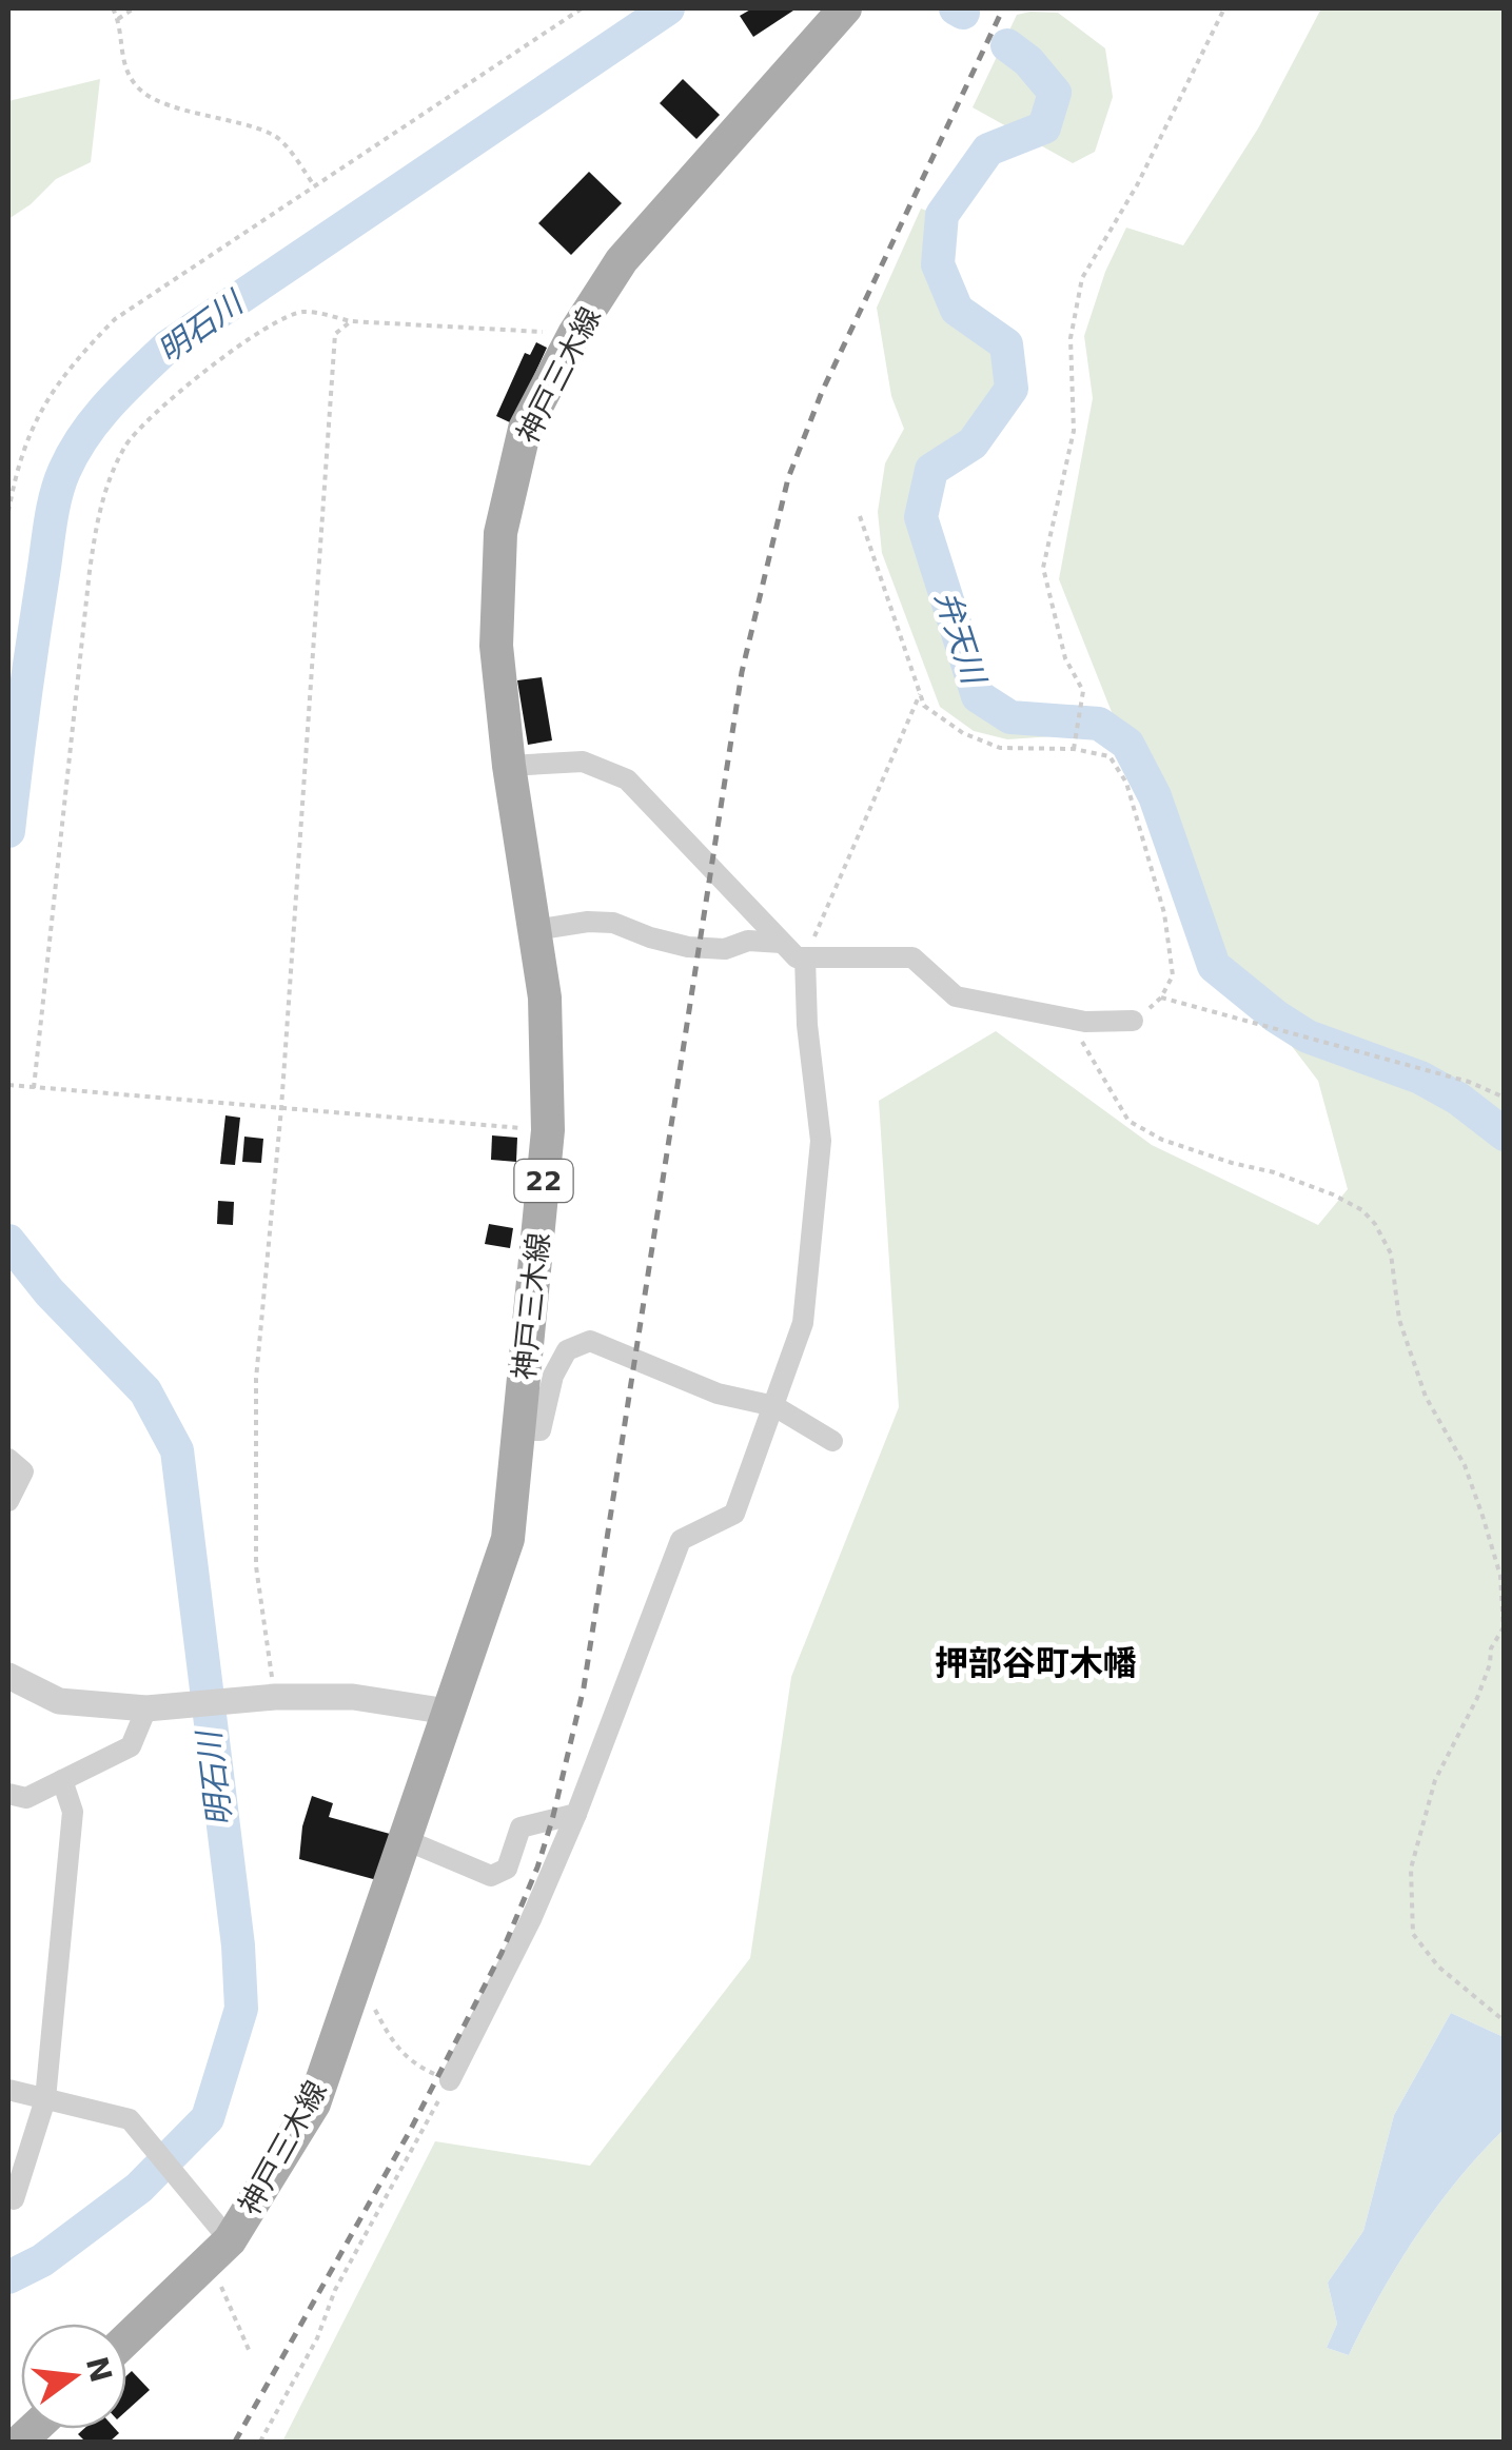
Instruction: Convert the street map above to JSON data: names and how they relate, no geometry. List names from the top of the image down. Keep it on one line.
{"streets":{"main road":["神戸三木線","22"]},"districts":["押部谷町木幡"],"water":["明石川","弁天川"],"north":"right"}
